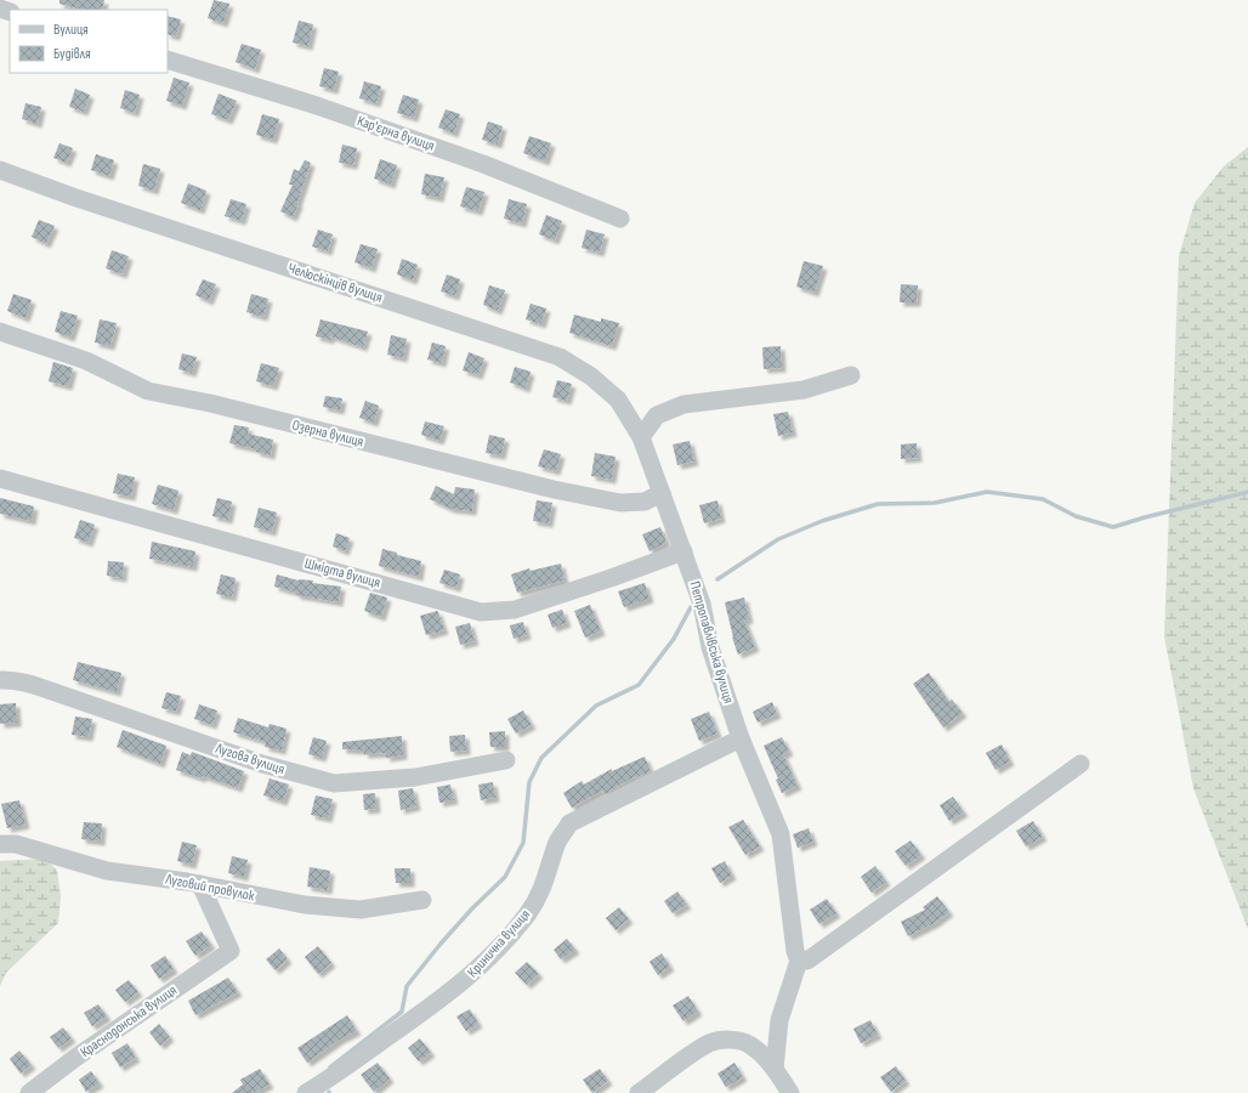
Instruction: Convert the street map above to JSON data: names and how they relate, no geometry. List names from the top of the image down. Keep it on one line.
{"streets":{"street":["Кар'єрна вулиця","Челюскінців вулиця","Озерна вулиця","Шмідта вулиця","Петропавлівська вулиця","Лугова вулиця","Луговий провулок","Кринична вулиця","Краснодонська вулиця"]},"crossings":[["Челюскінців вулиця","Петропавлівська вулиця"],["Озерна вулиця","Петропавлівська вулиця"],["Шмідта вулиця","Петропавлівська вулиця"],["Петропавлівська вулиця","Кринична вулиця"],["Луговий провулок","Краснодонська вулиця"]],"legend":["Вулиця","Будівля"]}
